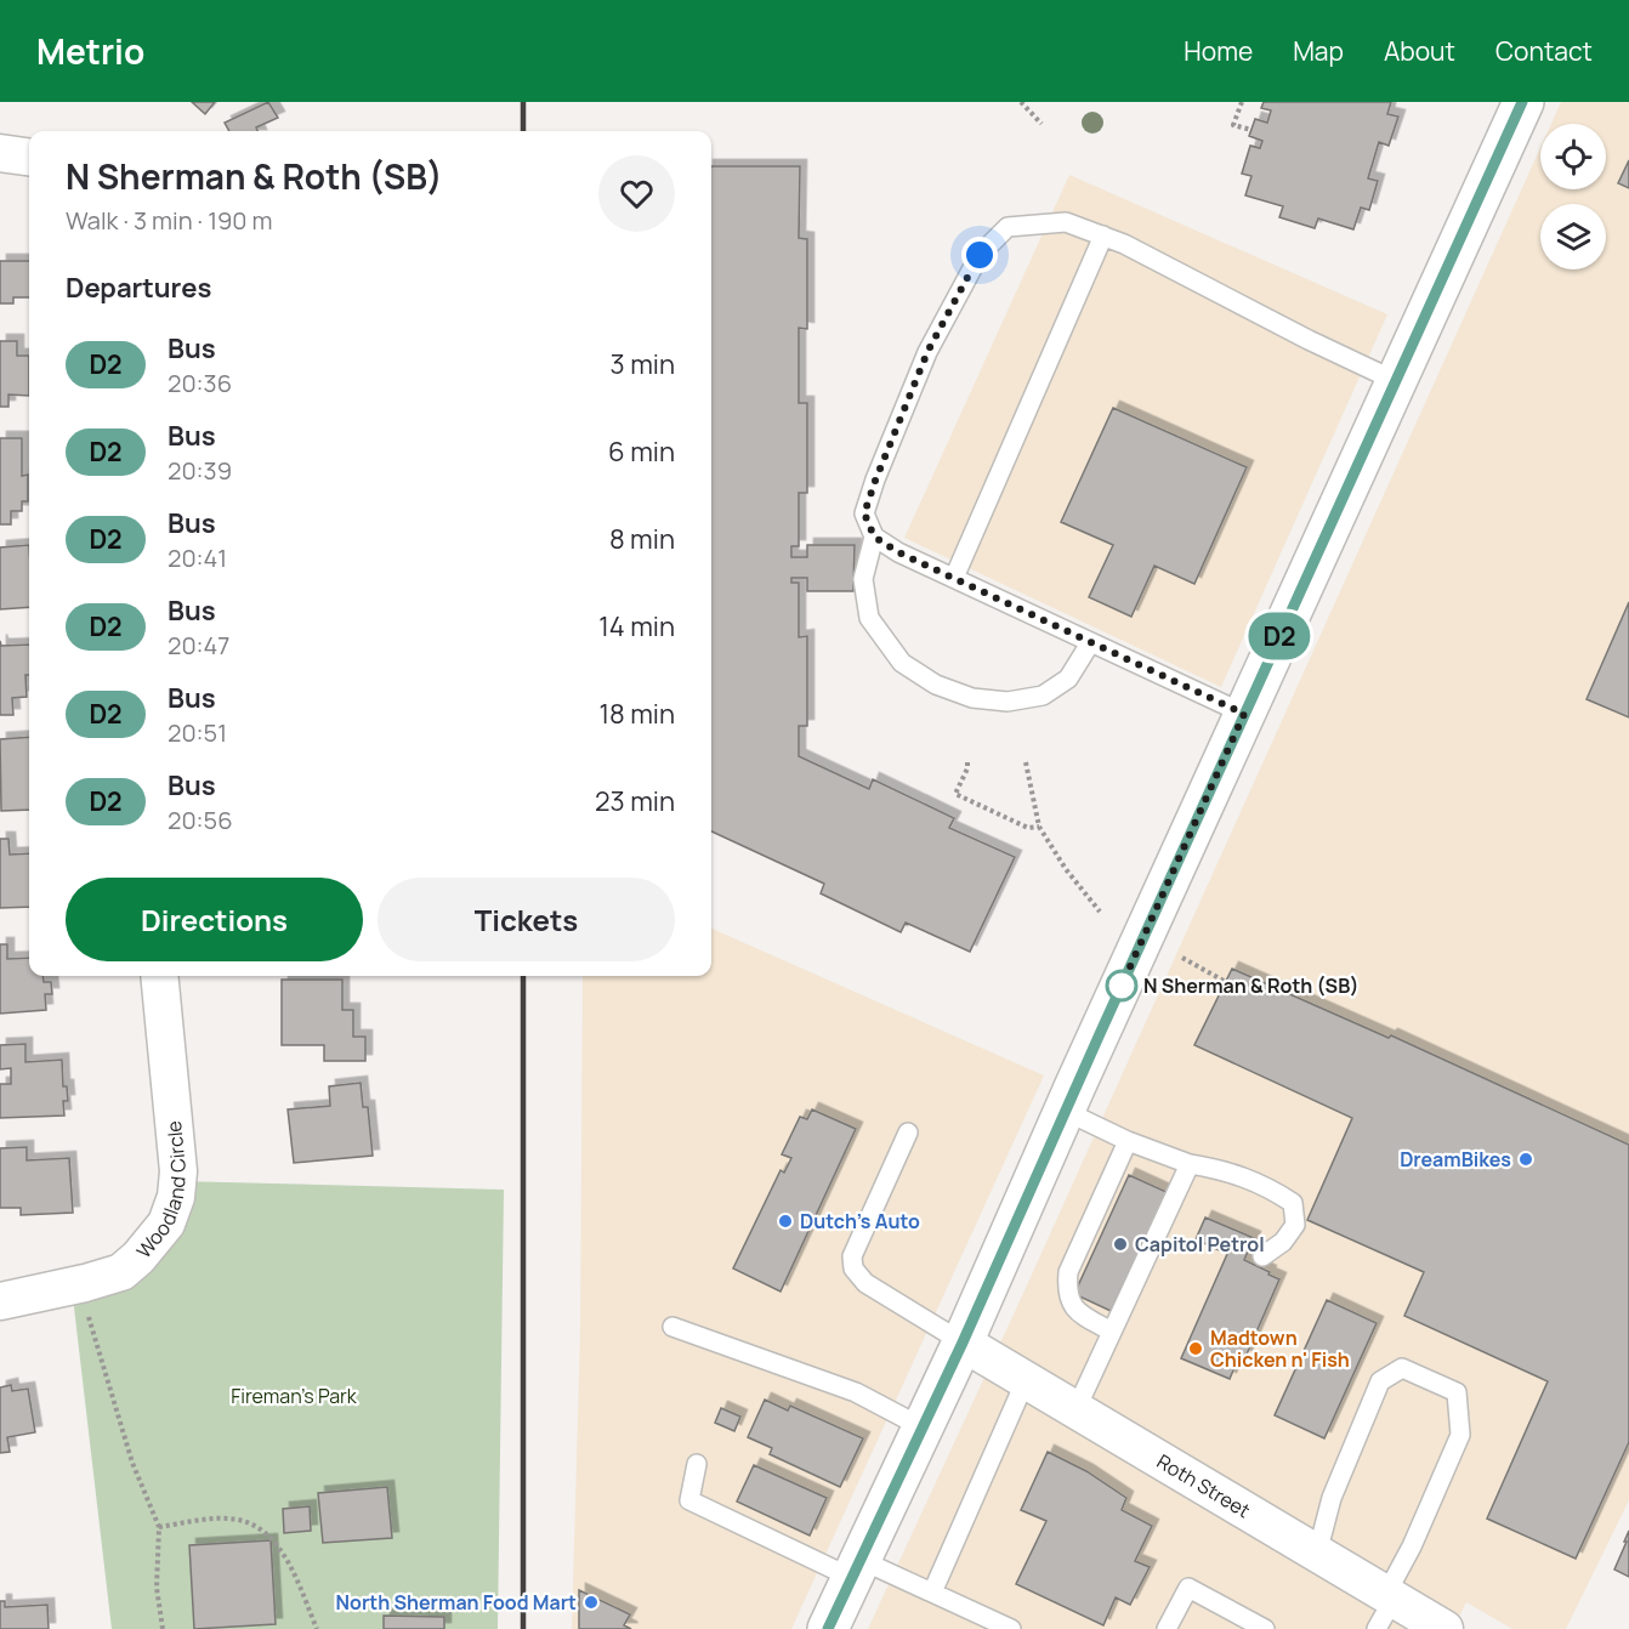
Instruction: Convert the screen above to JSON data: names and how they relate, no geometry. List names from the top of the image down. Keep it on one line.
{"streets":{"street":["Woodland Circle","Roth Street"]},"parks":["Fireman's Park"],"places":["N Sherman & Roth (SB)","DreamBikes","Dutch's Auto","Capitol Petrol","Madtown Chicken n' Fish","North Sherman Food Mart"],"lines":["bus line D2"],"page":{"header":"Metrio","nav":["Home","Map","About","Contact"],"on_map":"D2","heading":[["N Sherman & Roth (SB)","Walk · 3 min · 190 m"],"Departures"],"list":[{"mark":"D2","name":"Bus","note":"20:36","value":"3 min"},{"mark":"D2","name":"Bus","note":"20:39","value":"6 min"},{"mark":"D2","name":"Bus","note":"20:41","value":"8 min"},{"mark":"D2","name":"Bus","note":"20:47","value":"14 min"},{"mark":"D2","name":"Bus","note":"20:51","value":"18 min"},{"mark":"D2","name":"Bus","note":"20:56","value":"23 min"}],"buttons":["Directions","Tickets"]}}
